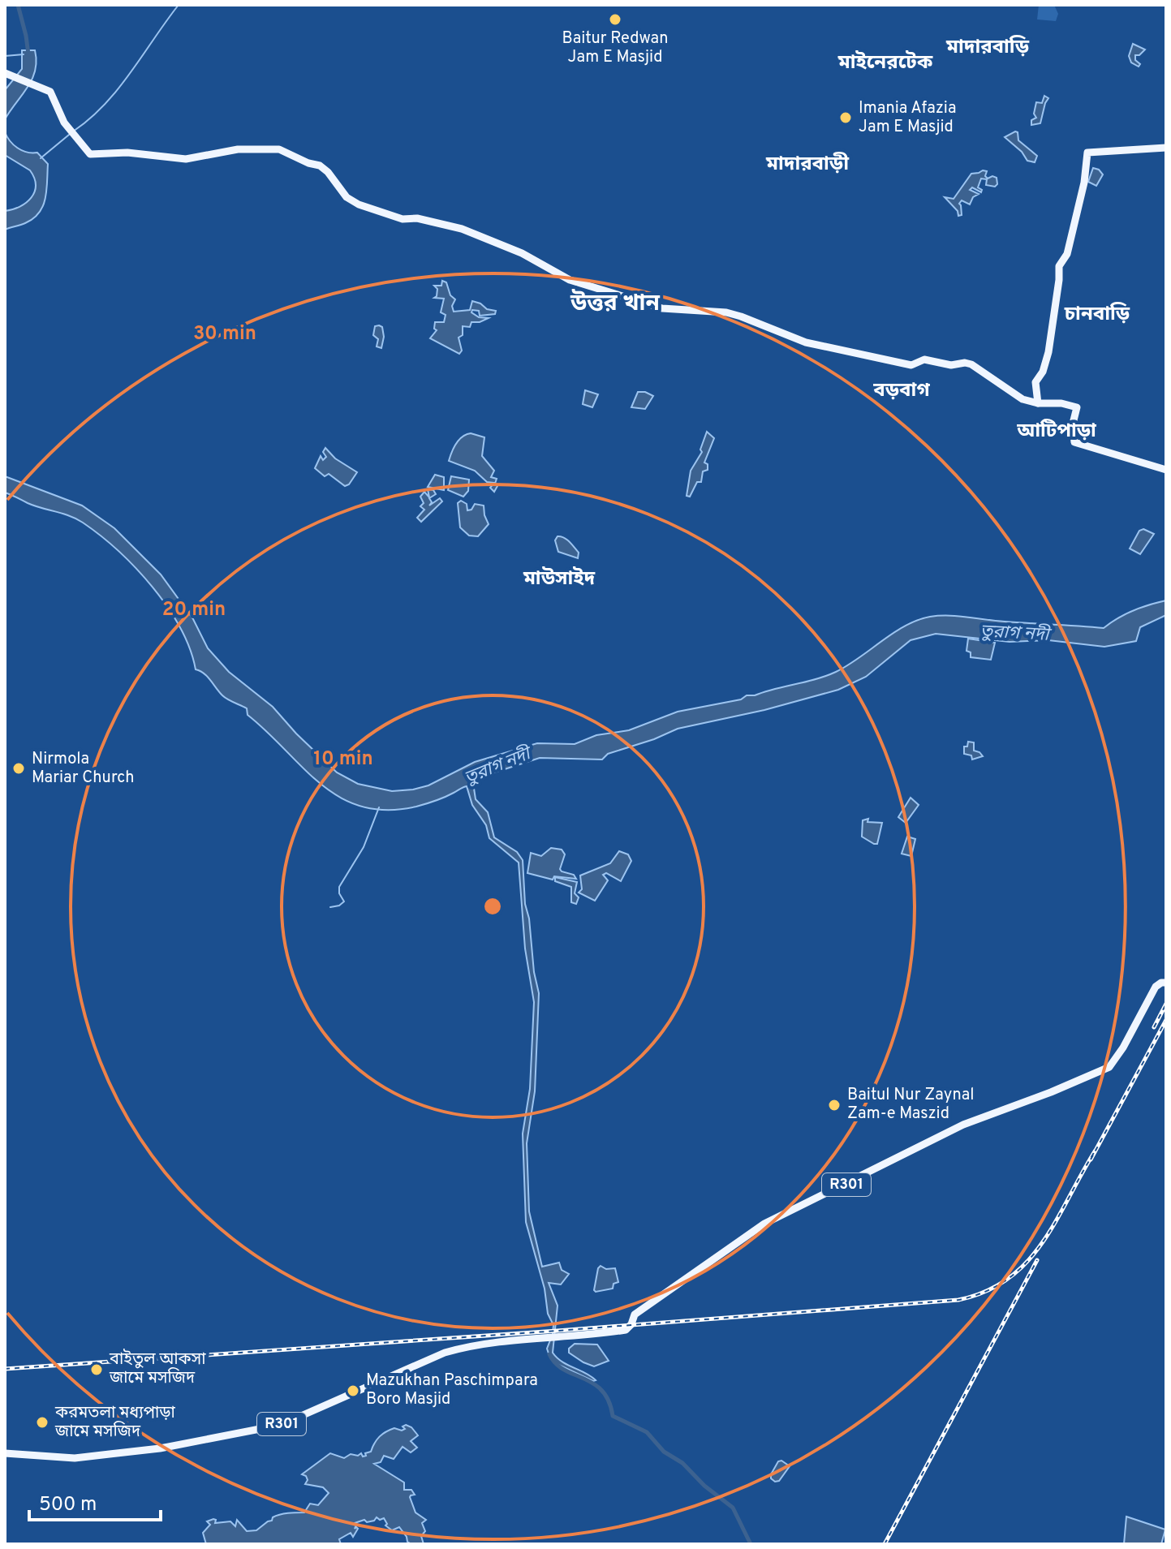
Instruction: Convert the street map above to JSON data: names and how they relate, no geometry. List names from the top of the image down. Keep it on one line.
{"streets":{"main road":["R301"]},"districts":["মাদারবাড়ি","মাইনেরটেক","মাদারবাড়ী","উত্তর খান","চানবাড়ি","বড়বাগ","আটিপাড়া","মাউসাইদ"],"water":["তুরাগ নদী"],"places":["Baitur Redwan Jam E Masjid","Imania Afazia Jam E Masjid","Nirmola Mariar Church","Baitul Nur Zaynal Zam-e Maszid","বাইতুল আকসা জামে মসজিদ","Mazukhan Paschimpara Boro Masjid","করমতলা মধ্যপাড়া জামে মসজিদ"],"scale_bar":"500 m","rings":["30 min","20 min","10 min"]}
